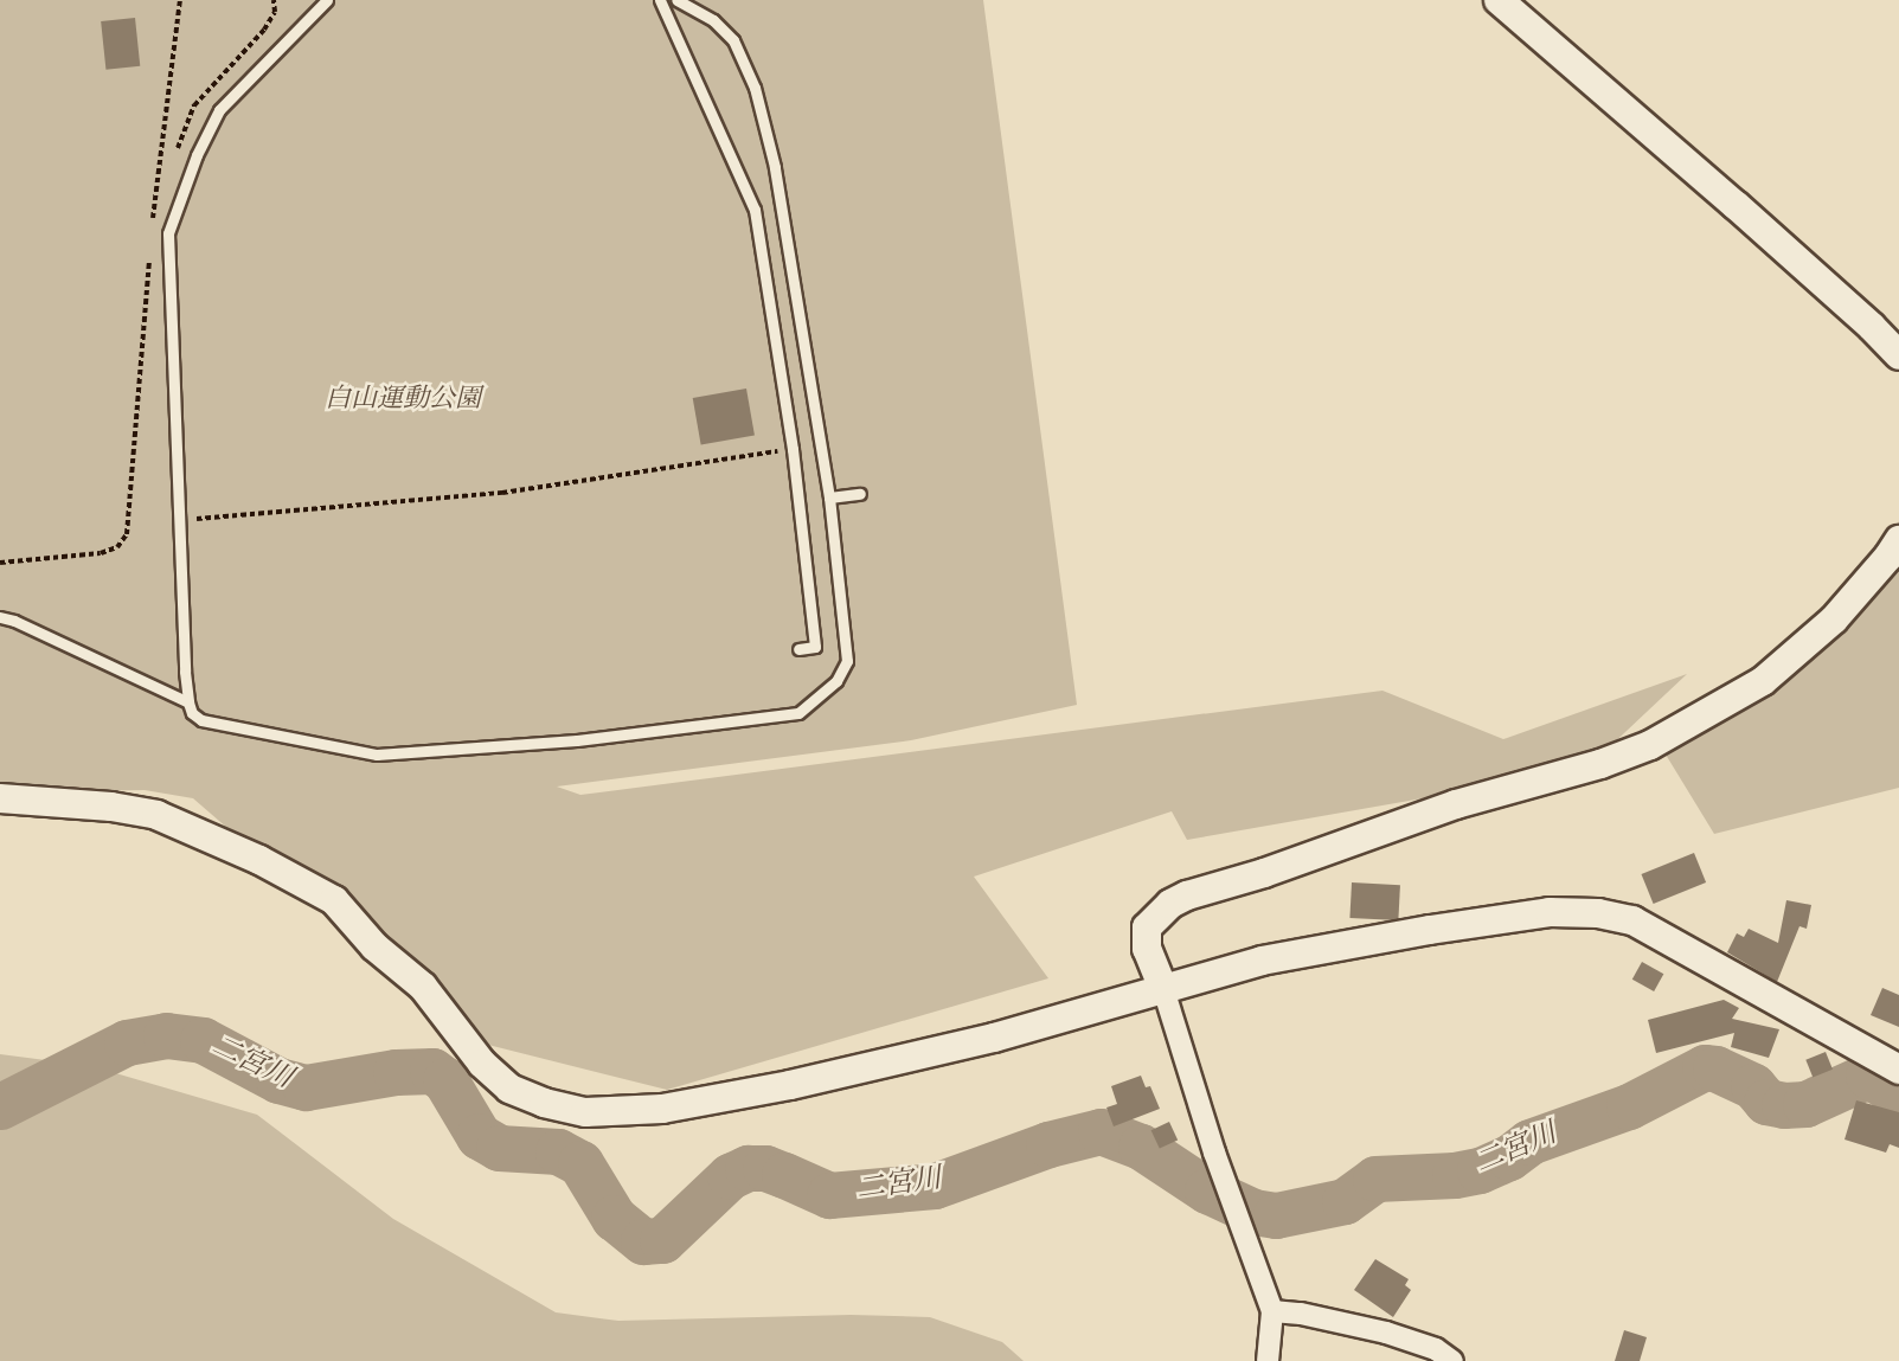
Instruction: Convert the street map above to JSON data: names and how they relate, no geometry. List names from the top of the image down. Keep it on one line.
{"water":["二宮川"],"parks":["白山運動公園"]}
